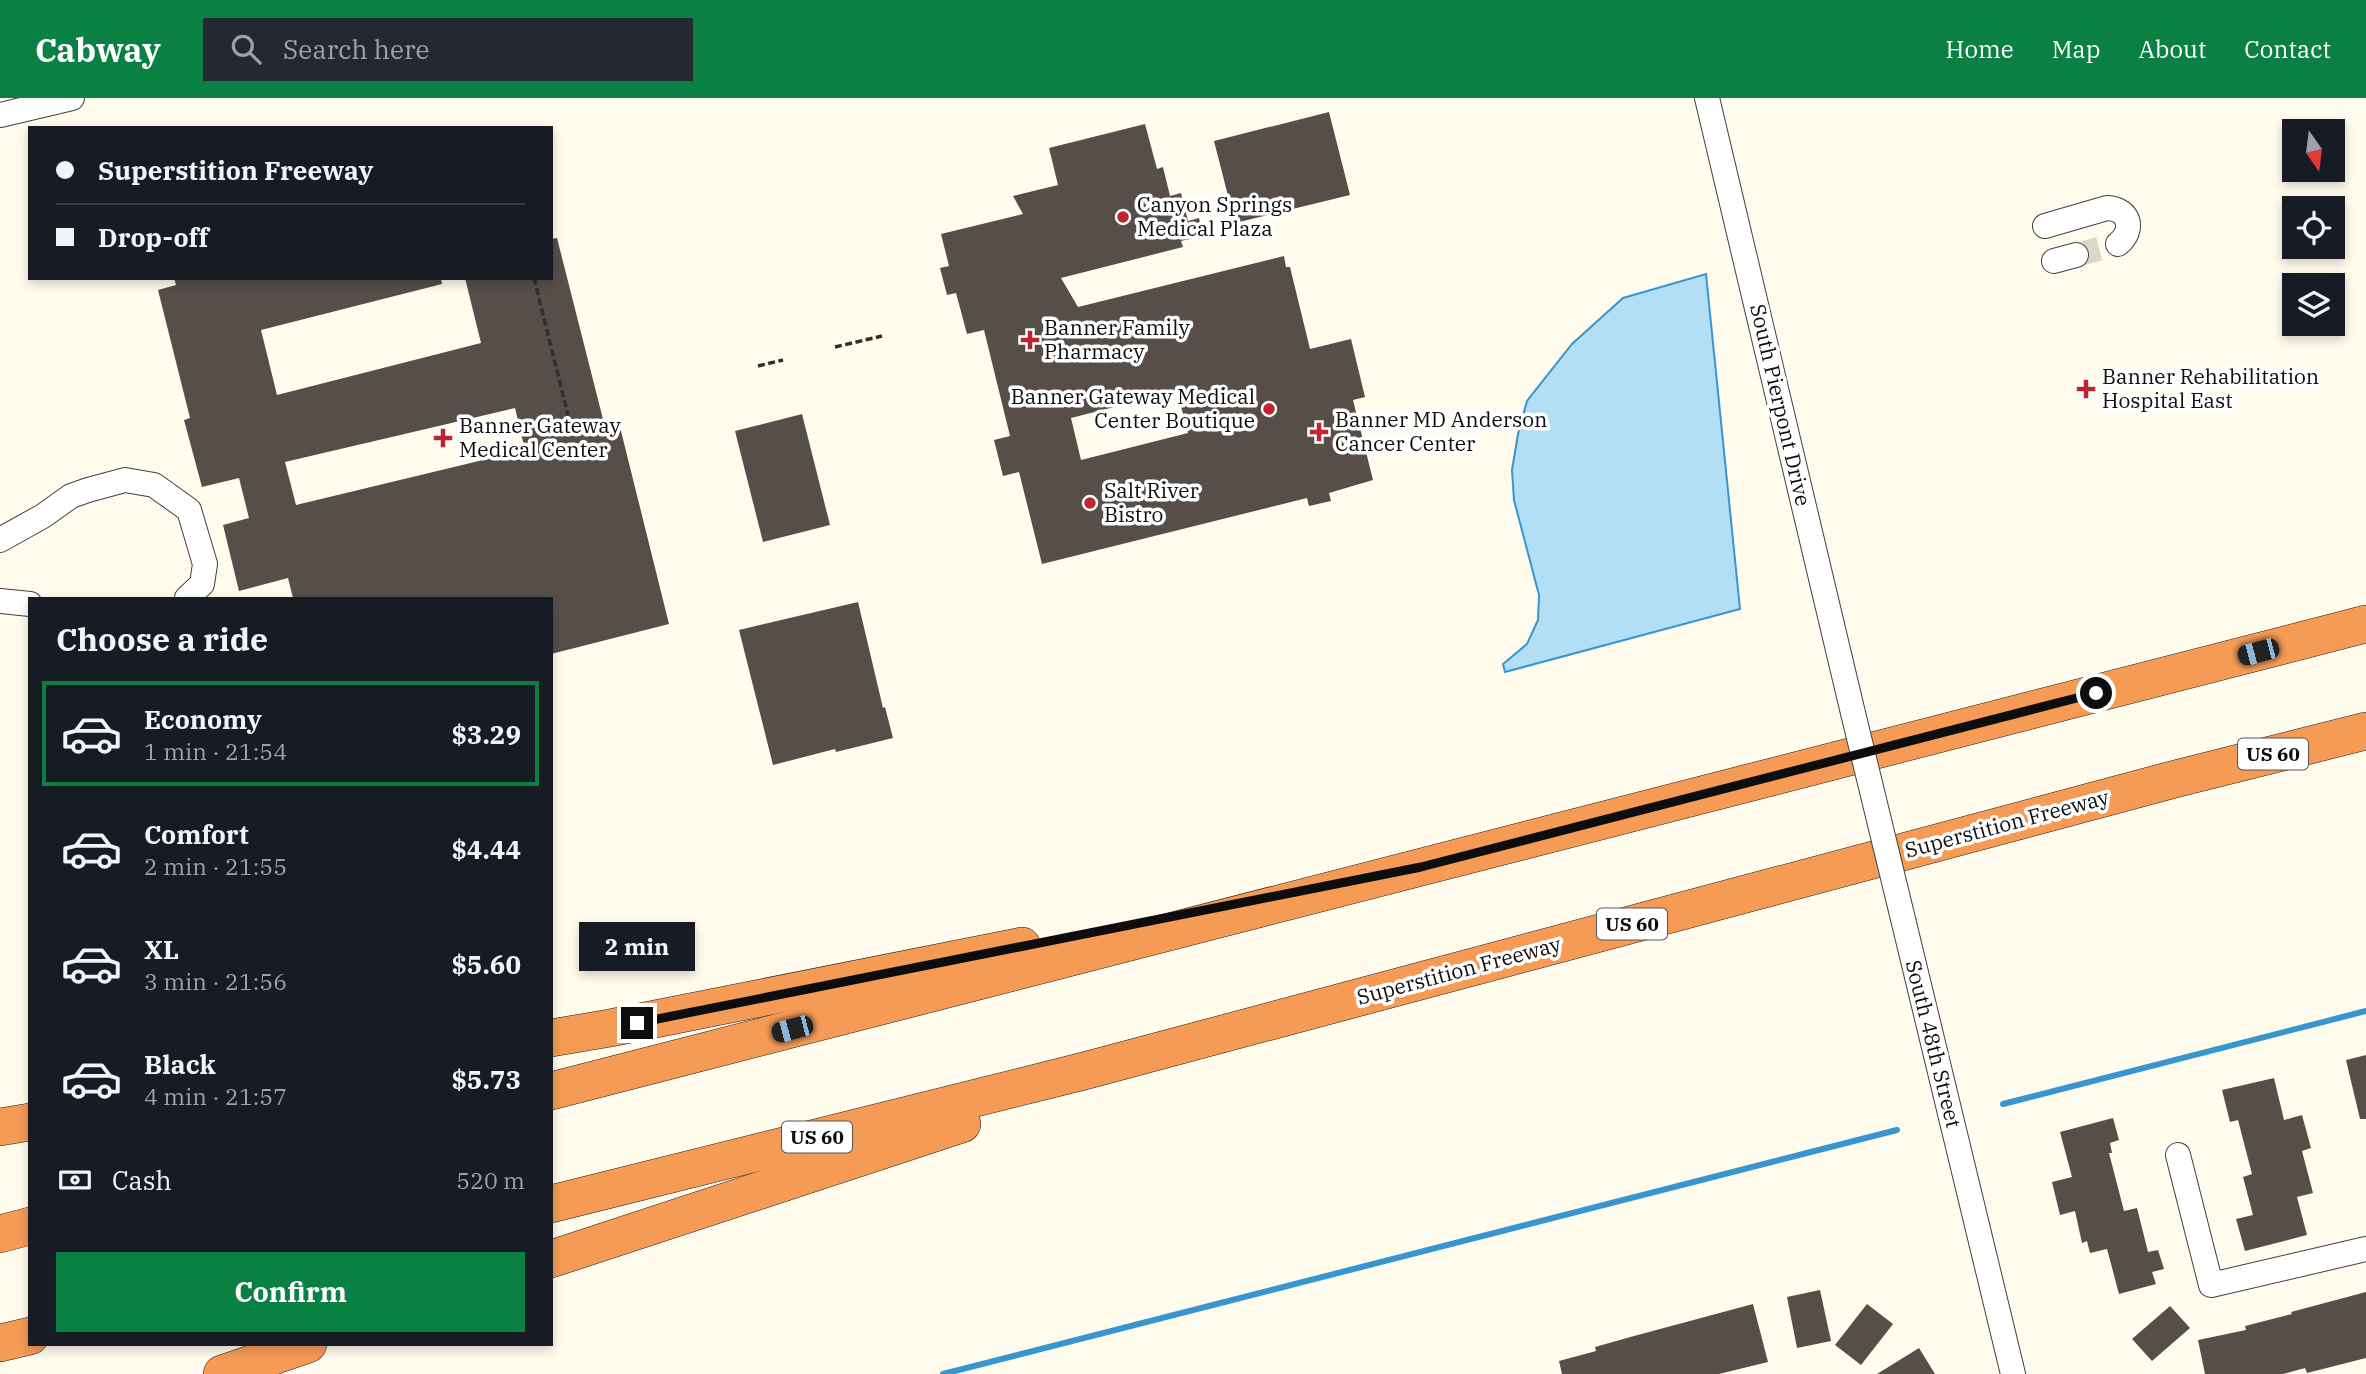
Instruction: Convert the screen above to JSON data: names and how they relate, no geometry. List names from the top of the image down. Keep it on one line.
{"streets":{"highway":["US 60","Superstition Freeway"],"street":["South Pierpont Drive","South 48th Street"]},"crossings":[["South Pierpont Drive","South 48th Street"]],"places":{"other":["Canyon Springs Medical Plaza","Banner Gateway Medical Center Boutique","Salt River Bistro"],"health":["Banner Family Pharmacy","Banner Rehabilitation Hospital East","Banner MD Anderson Cancer Center","Banner Gateway Medical Center"]},"north":"bottom","page":{"header":"Cabway","search":"Search here","nav":["Home","Map","About","Contact"],"banner":["Superstition Freeway","Drop-off"],"heading":"Choose a ride","list":[{"name":"Economy","note":"1 min · 21:54","value":"$3.29"},{"name":"Comfort","note":"2 min · 21:55","value":"$4.44"},{"name":"XL","note":"3 min · 21:56","value":"$5.60"},{"name":"Black","note":"4 min · 21:57","value":"$5.73"}],"bubble":"2 min","pay":["Cash","520 m"],"buttons":"Confirm"}}
